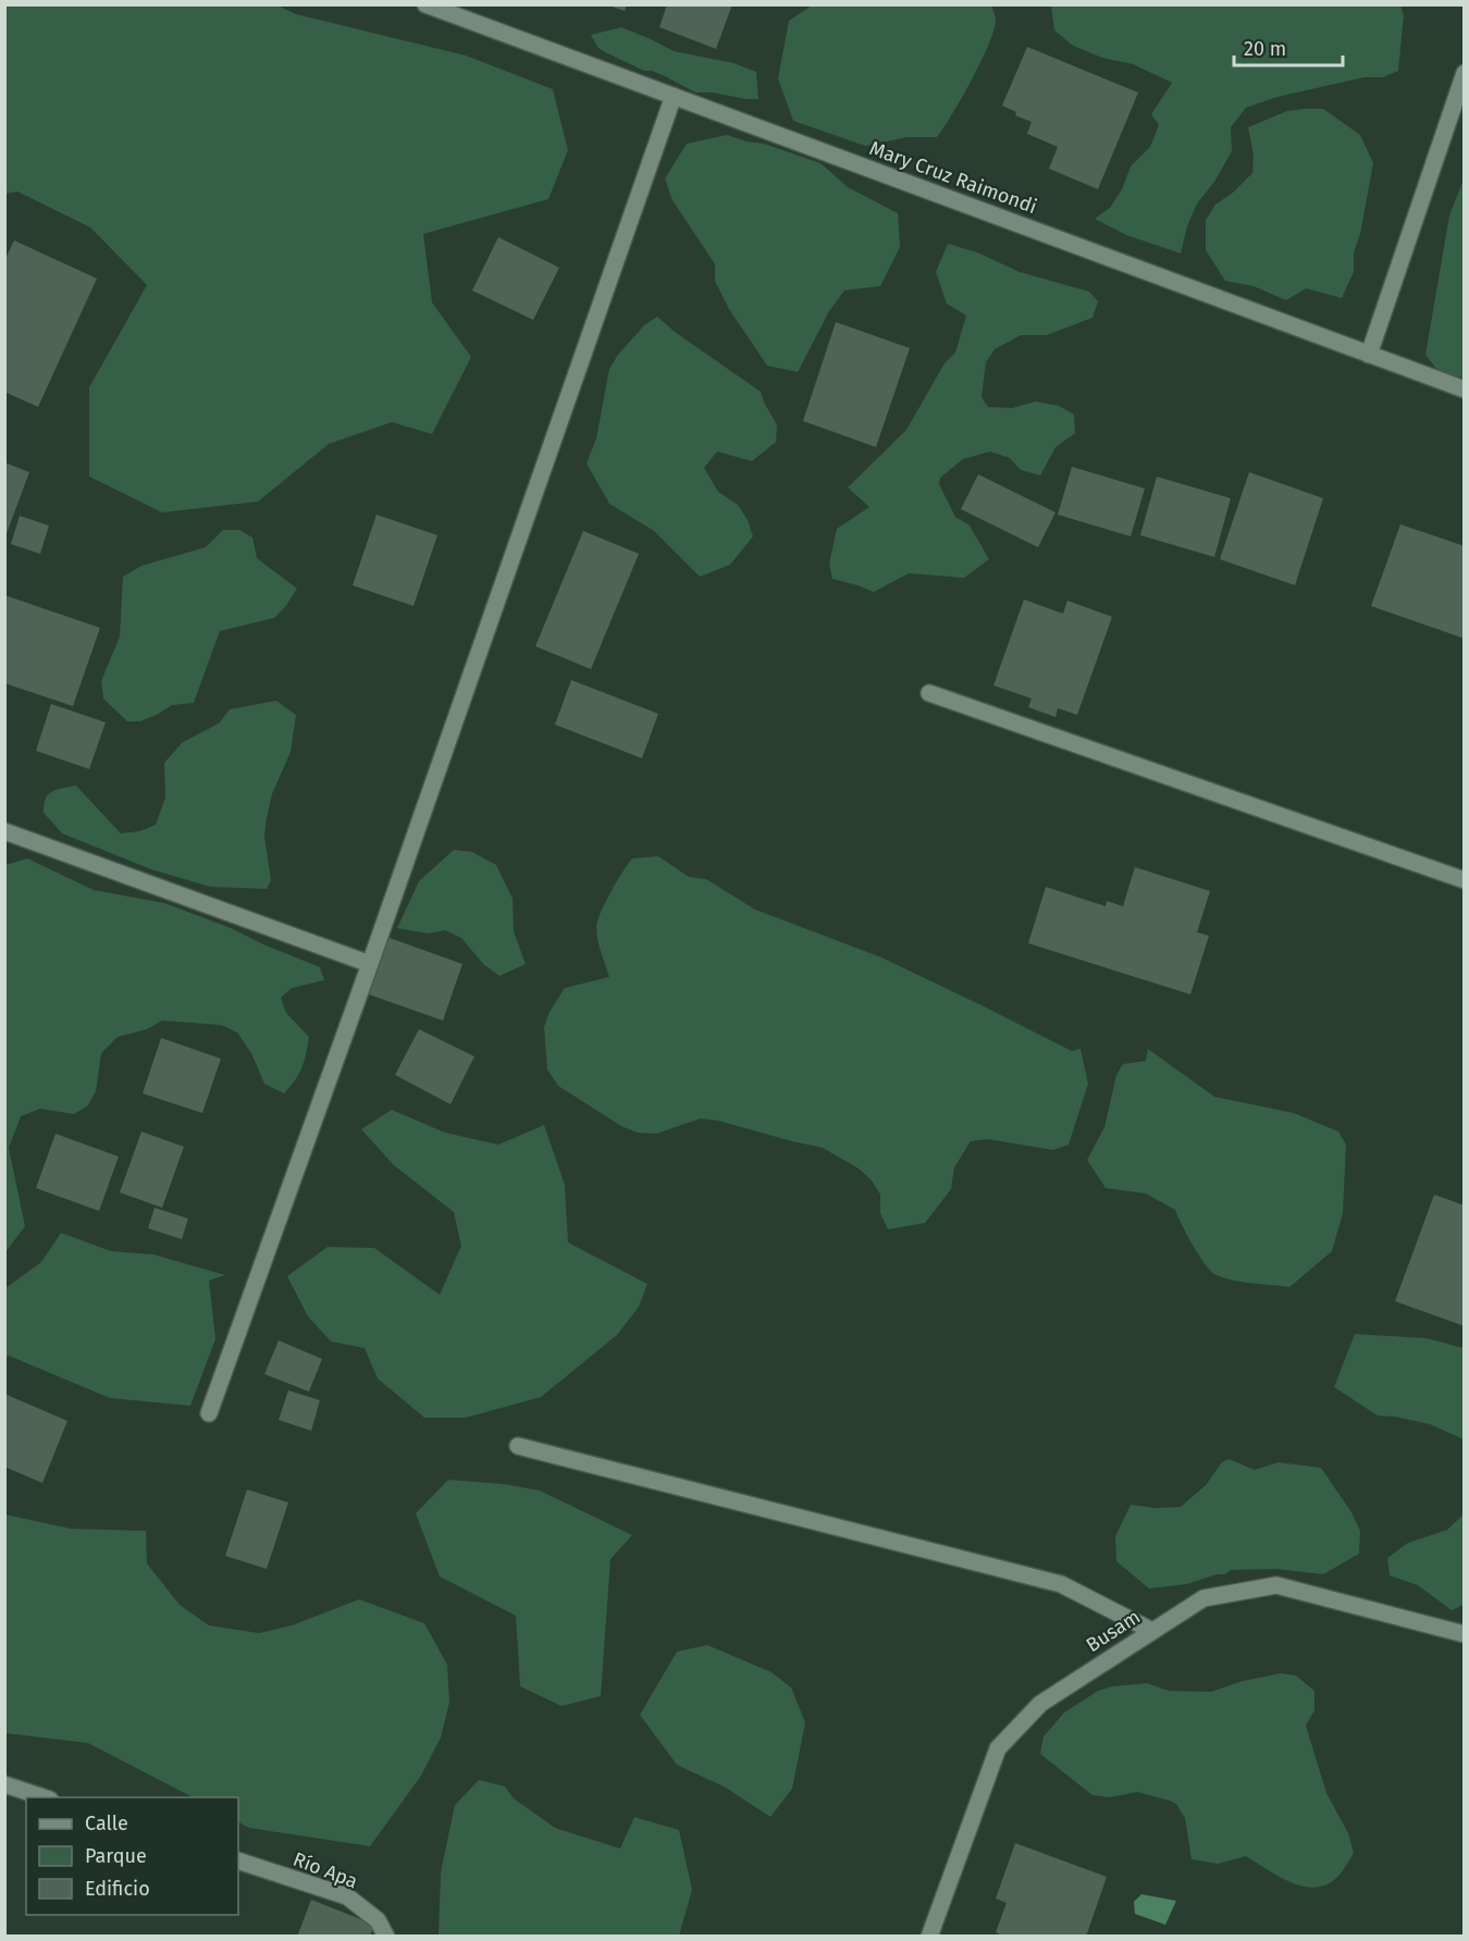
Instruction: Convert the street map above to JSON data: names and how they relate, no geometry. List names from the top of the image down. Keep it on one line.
{"streets":{"street":["Mary Cruz Raimondi","Busam","Río Apa"]},"legend":["Calle","Parque","Edificio"],"scale_bar":"20 m"}
